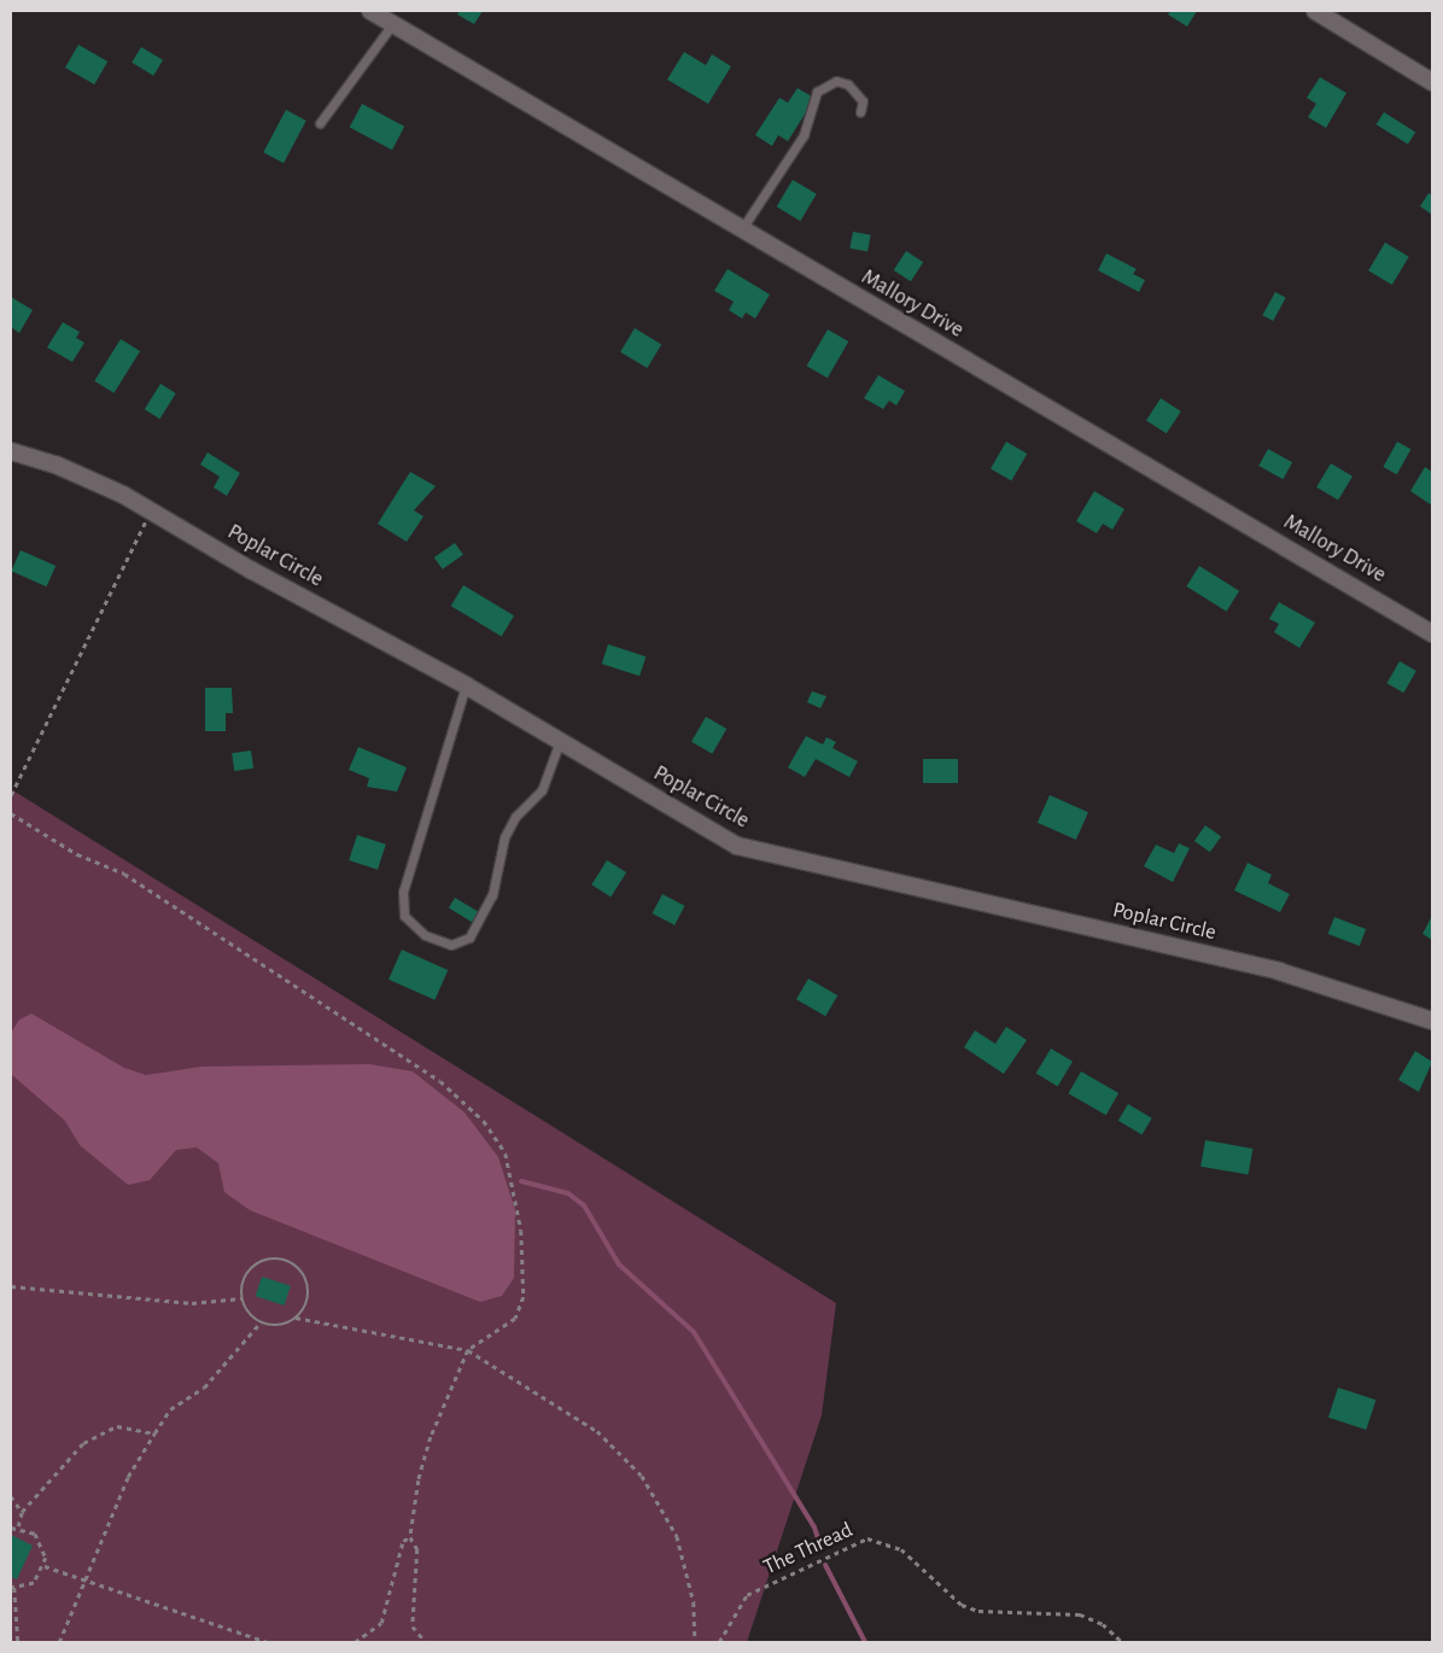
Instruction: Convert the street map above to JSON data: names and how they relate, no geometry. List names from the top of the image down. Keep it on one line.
{"streets":{"street":["Mallory Drive","Poplar Circle"],"path":["The Thread"]}}
